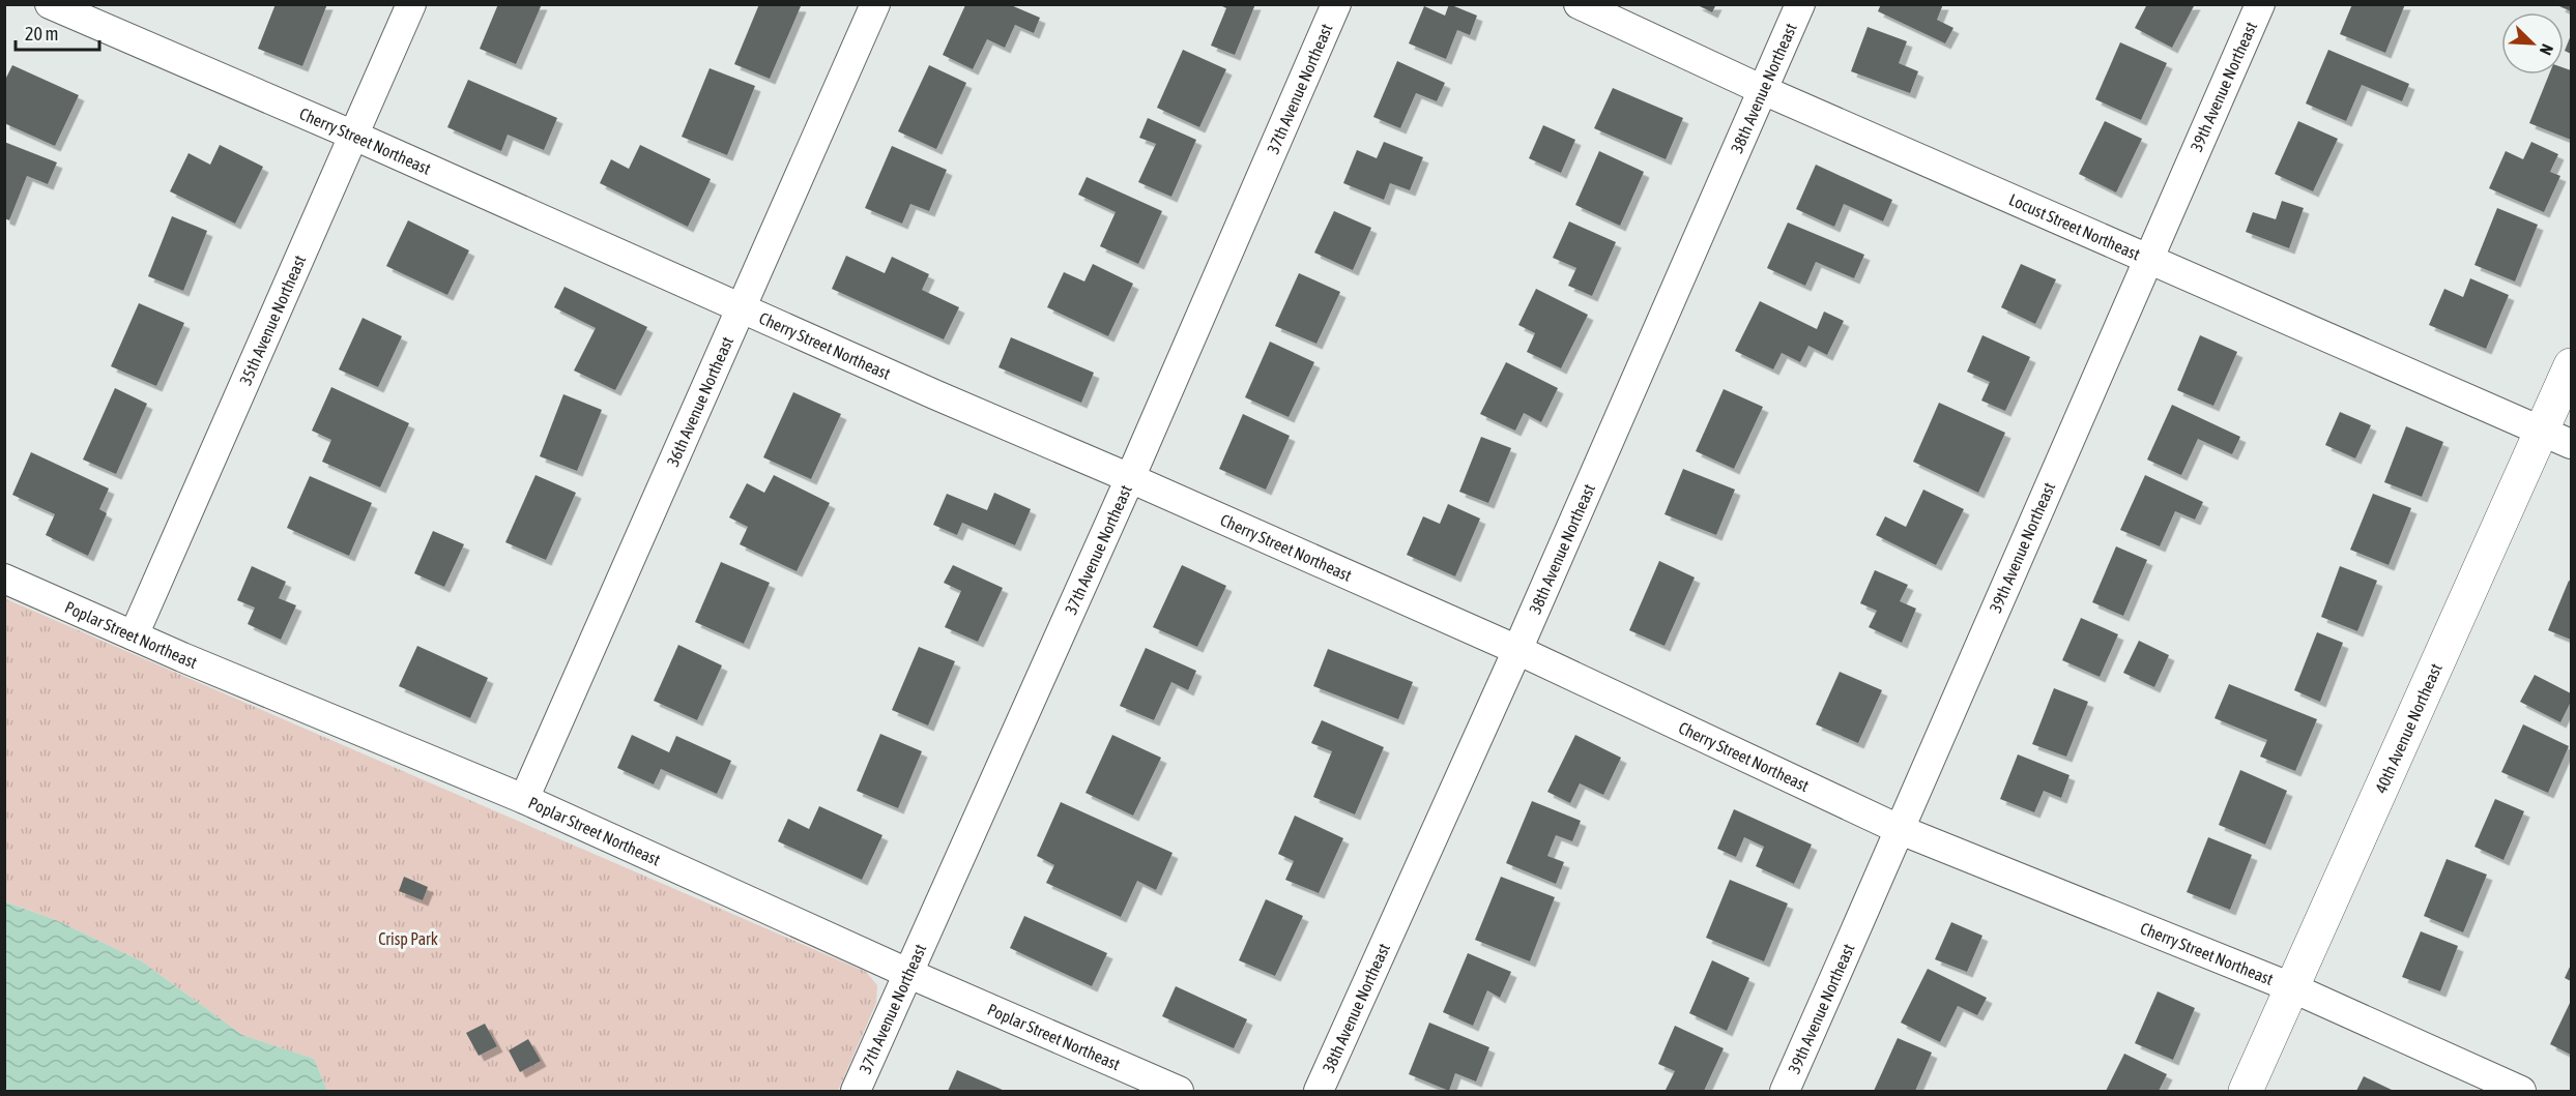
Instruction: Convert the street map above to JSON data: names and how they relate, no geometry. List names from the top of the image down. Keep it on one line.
{"streets":{"street":["39th Avenue Northeast","37th Avenue Northeast","38th Avenue Northeast","Cherry Street Northeast","Locust Street Northeast","35th Avenue Northeast","36th Avenue Northeast","Poplar Street Northeast","40th Avenue Northeast"]},"crossings":[["39th Avenue Northeast","Cherry Street Northeast"],["39th Avenue Northeast","Locust Street Northeast"],["37th Avenue Northeast","Cherry Street Northeast"],["37th Avenue Northeast","Poplar Street Northeast"],["38th Avenue Northeast","Cherry Street Northeast"],["38th Avenue Northeast","Locust Street Northeast"],["Cherry Street Northeast","35th Avenue Northeast"],["Cherry Street Northeast","36th Avenue Northeast"],["Cherry Street Northeast","40th Avenue Northeast"],["Locust Street Northeast","40th Avenue Northeast"],["35th Avenue Northeast","Poplar Street Northeast"],["36th Avenue Northeast","Poplar Street Northeast"]],"parks":["Crisp Park"],"scale_bar":"20 m","north":"bottom right"}
